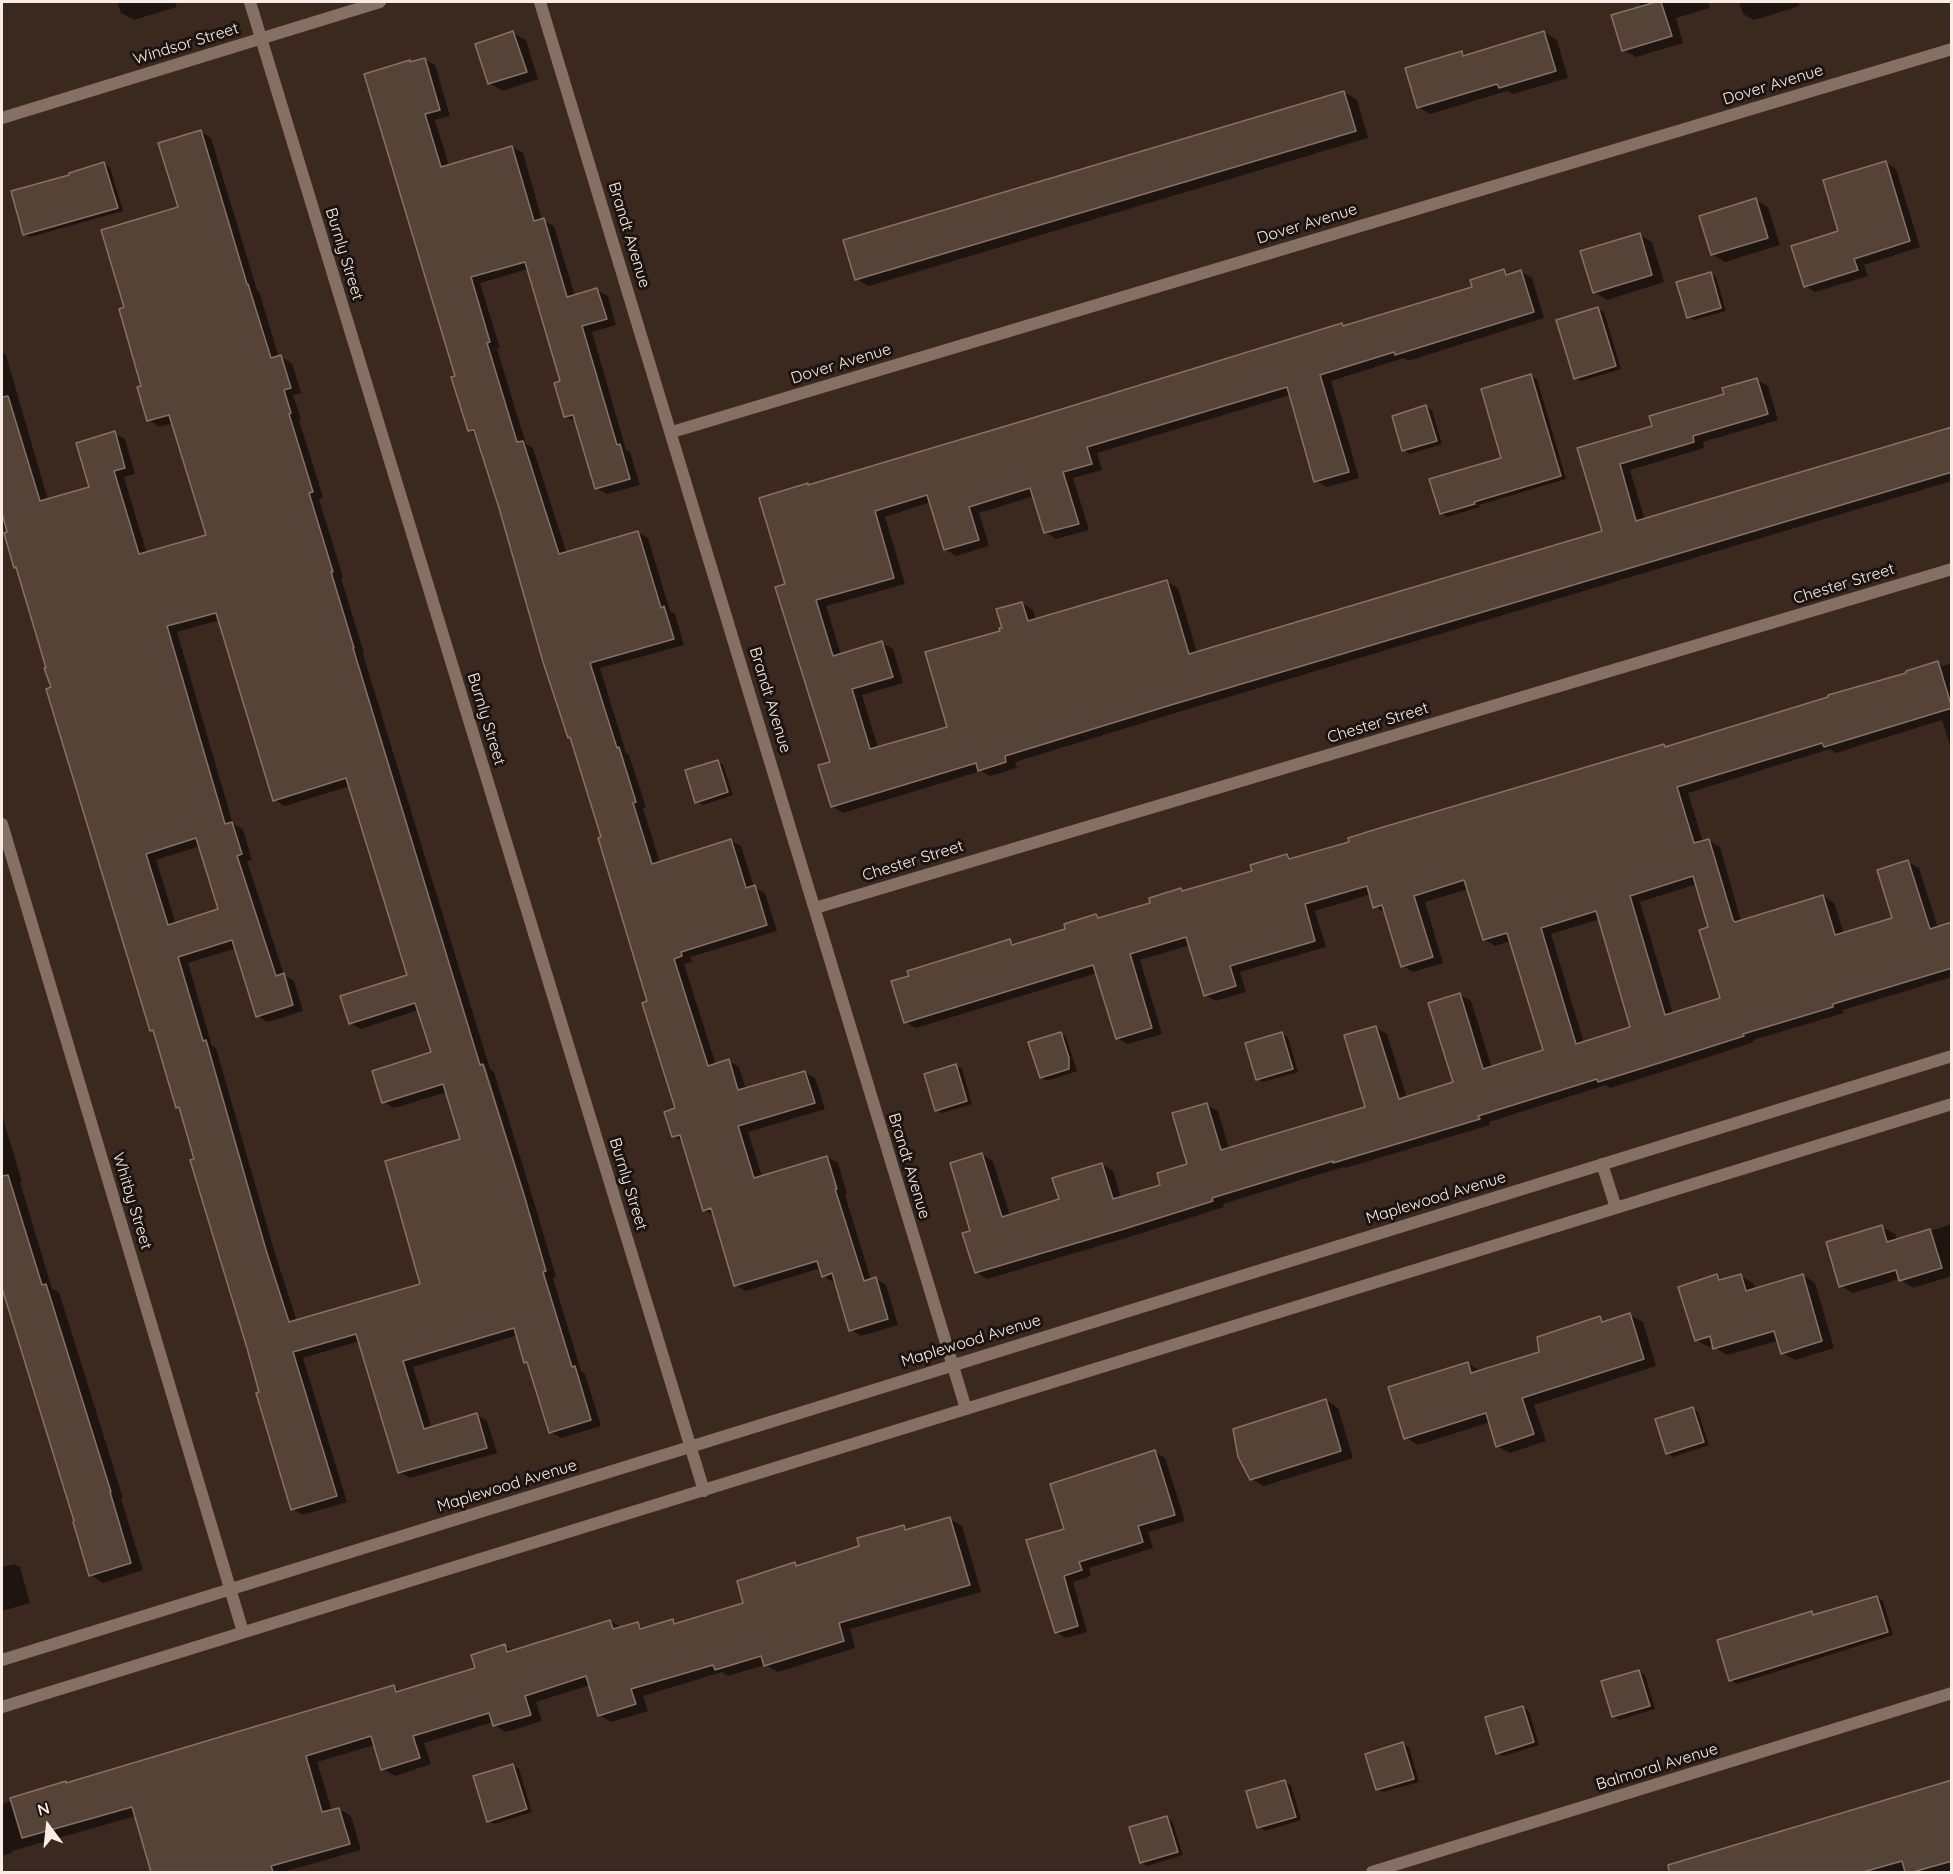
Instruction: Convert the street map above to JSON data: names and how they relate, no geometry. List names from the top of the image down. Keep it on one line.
{"streets":{"street":["Windsor Street","Dover Avenue","Brandt Avenue","Burnly Street","Chester Street","Maplewood Avenue","Whitby Street","Balmoral Avenue"]},"crossings":[["Windsor Street","Burnly Street"],["Dover Avenue","Brandt Avenue"],["Brandt Avenue","Chester Street"],["Brandt Avenue","Maplewood Avenue"],["Burnly Street","Maplewood Avenue"],["Maplewood Avenue","Whitby Street"]],"north":"top"}
